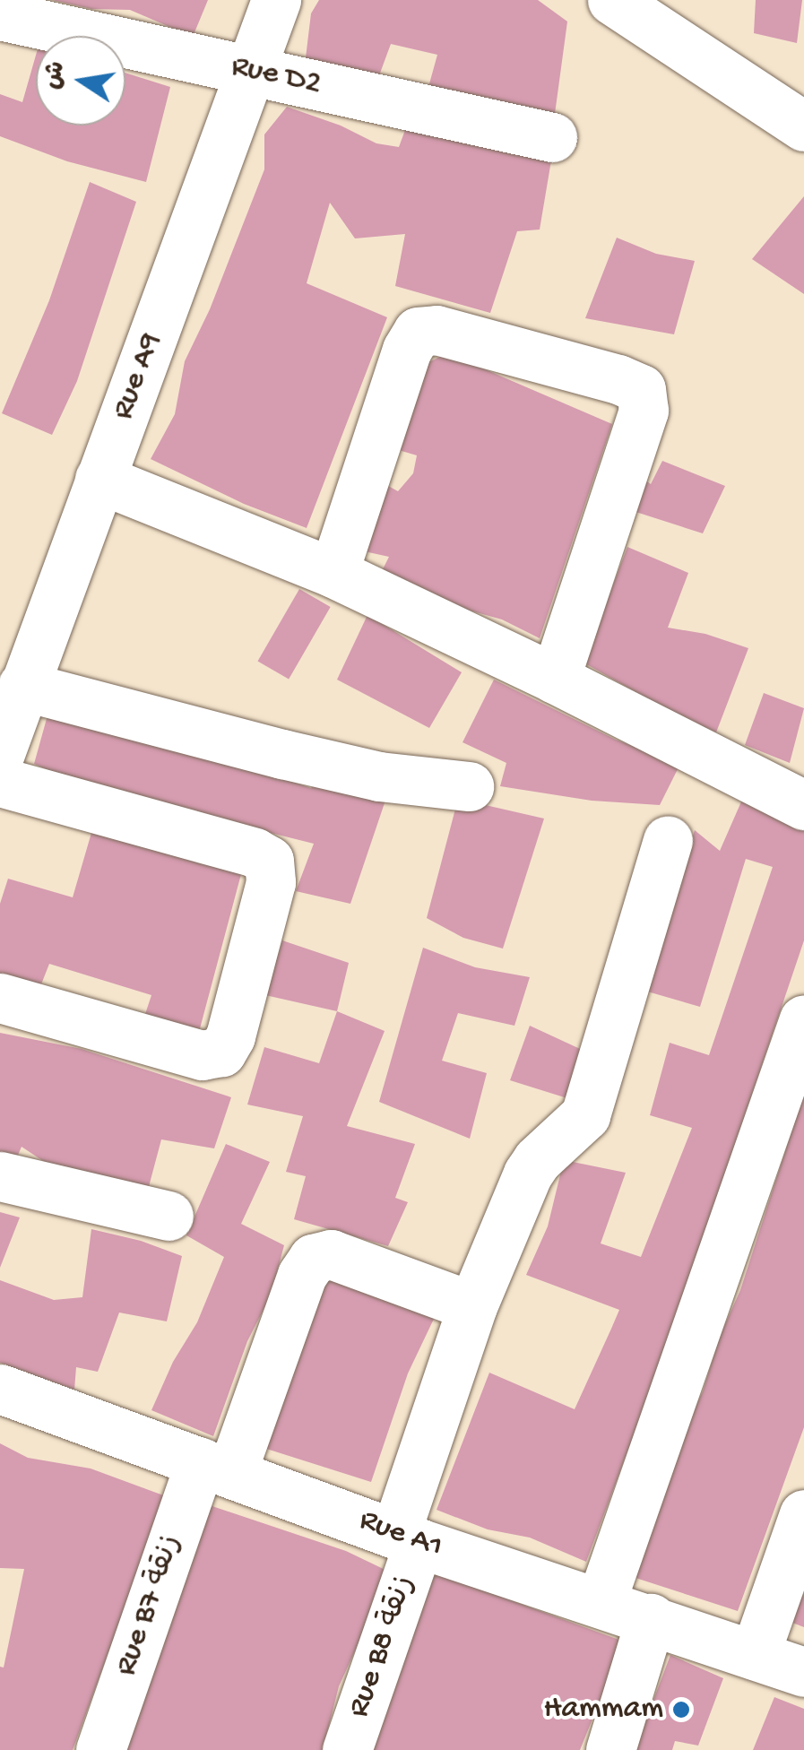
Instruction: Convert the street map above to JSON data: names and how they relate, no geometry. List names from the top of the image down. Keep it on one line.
{"streets":{"street":["Rue D2","Rue A9","Rue A1","Rue B7 زنقة","Rue B8 زنقة"]},"crossings":[["Rue D2","Rue A9"],["Rue A1","Rue B7 زنقة"],["Rue A1","Rue B8 زنقة"],["Rue B7 زنقة","Rue B8 زنقة"]],"places":["Hammam"],"north":"left"}
